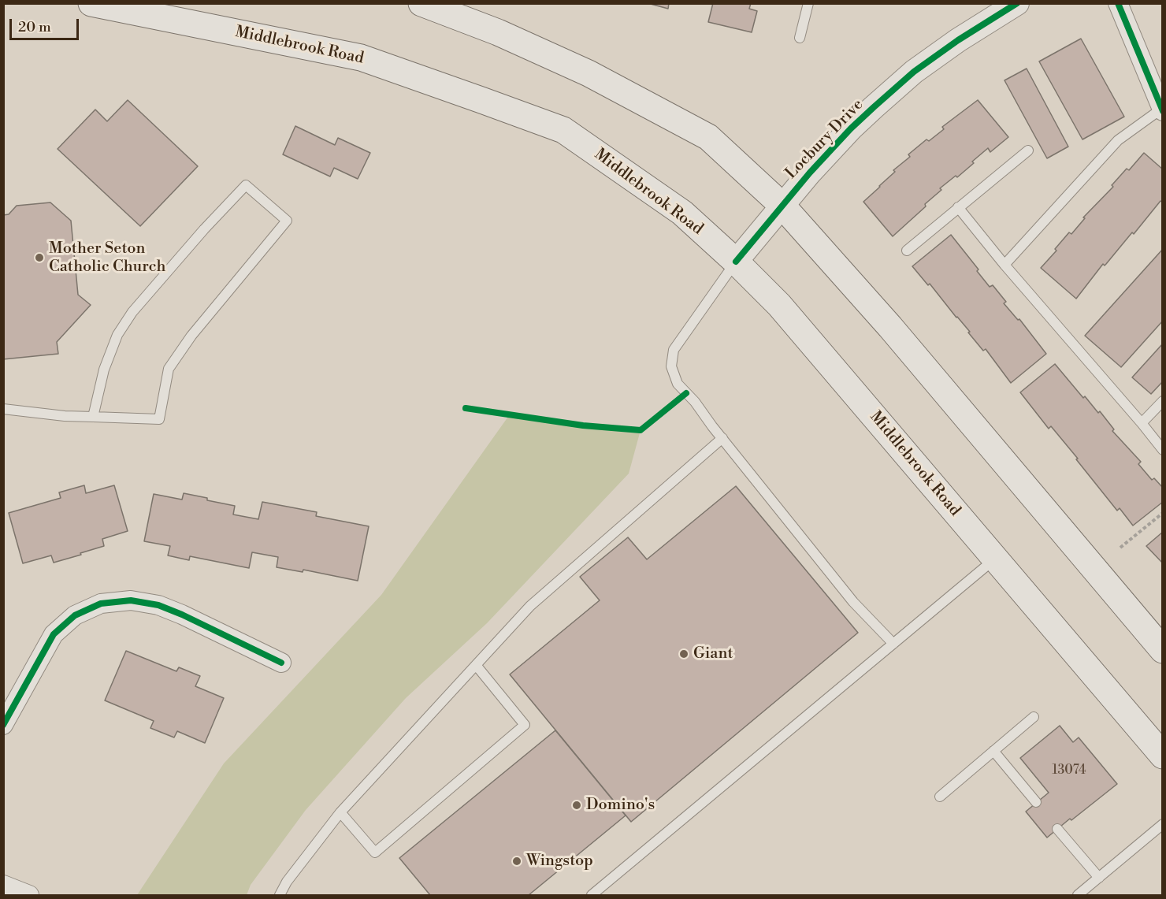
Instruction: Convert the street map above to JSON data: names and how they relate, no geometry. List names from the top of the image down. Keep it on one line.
{"streets":{"main road":["Middlebrook Road"],"street":["Locbury Drive"]},"crossings":[["Middlebrook Road","Locbury Drive"]],"places":["Mother Seton Catholic Church","Giant","Domino's","Wingstop"],"house_numbers":["13074"],"scale_bar":"20 m"}
